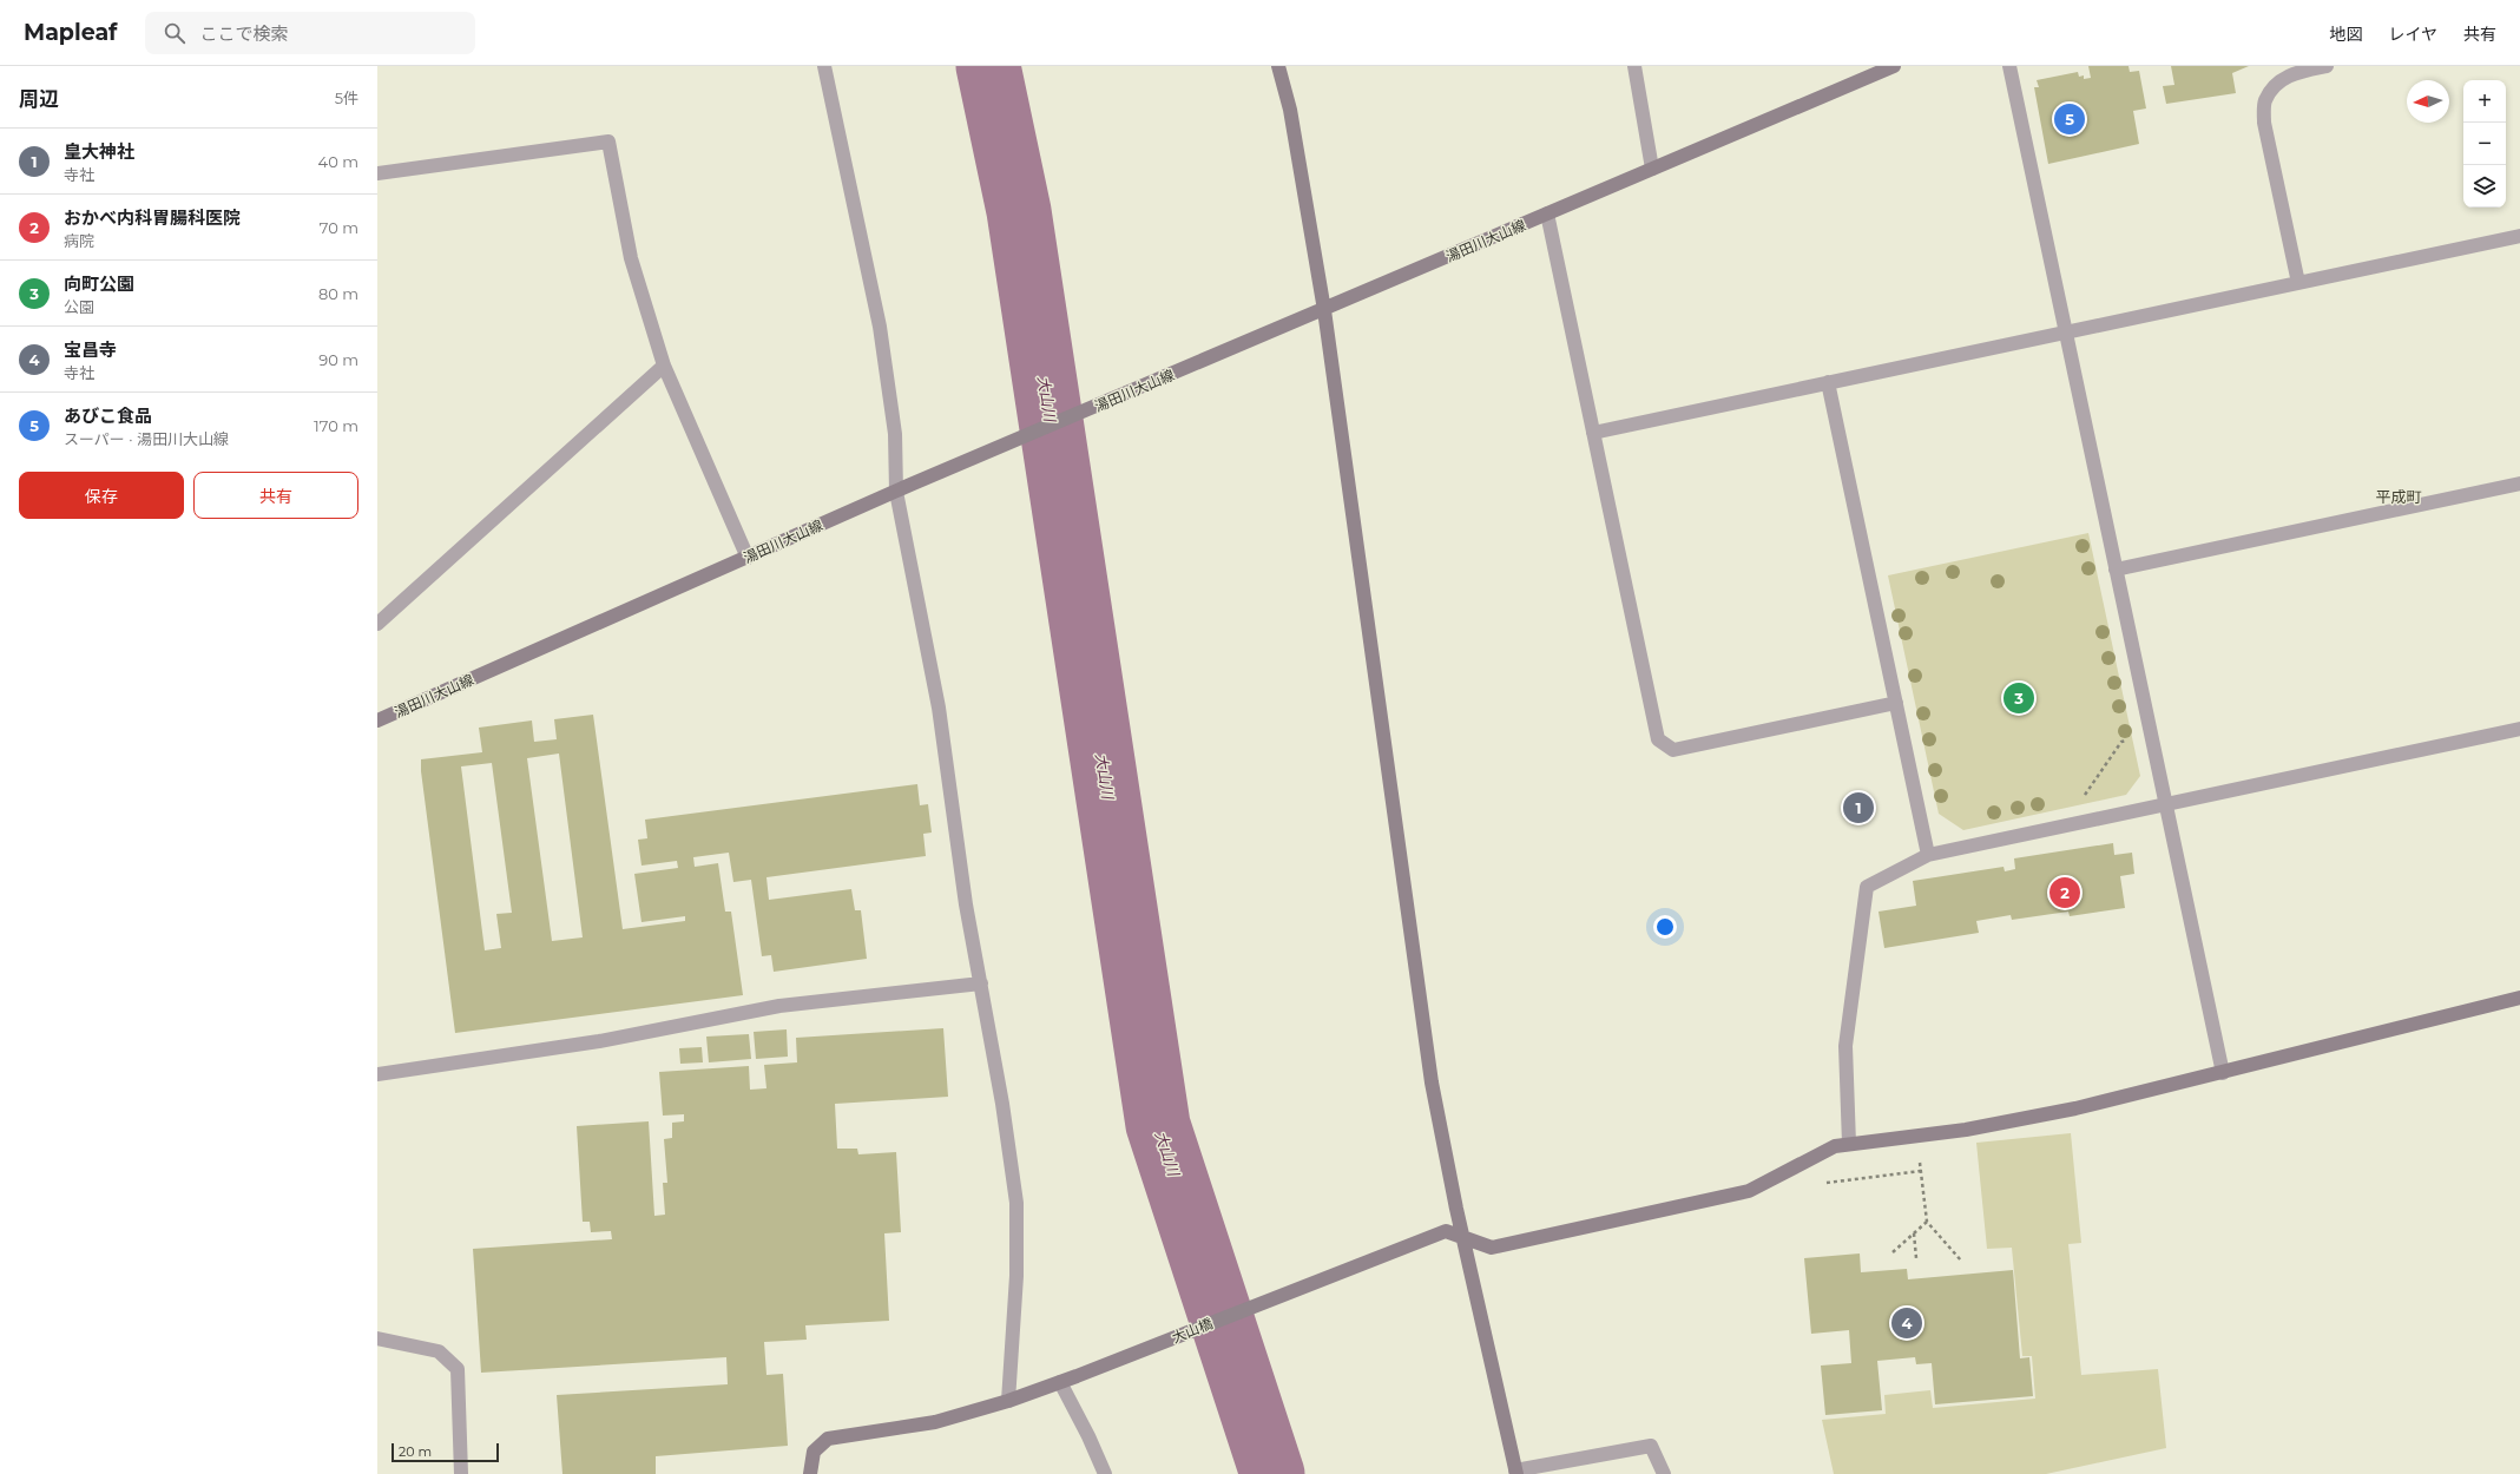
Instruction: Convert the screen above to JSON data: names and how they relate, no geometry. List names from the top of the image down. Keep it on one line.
{"streets":{"street":["湯田川大山線","大山橋"]},"districts":["平成町"],"water":["大山川"],"scale_bar":"20 m","north":"left","page":{"header":"Mapleaf","search":"ここで検索","nav":["地図","レイヤ","共有"],"heading":["周辺","5件"],"map_buttons":["+","−"],"pins":["5","3","1","2","4"],"list":[{"mark":"1","name":"皇大神社","note":"寺社","value":"40 m"},{"mark":"2","name":"おかべ内科胃腸科医院","note":"病院","value":"70 m"},{"mark":"3","name":"向町公園","note":"公園","value":"80 m"},{"mark":"4","name":"宝昌寺","note":"寺社","value":"90 m"},{"mark":"5","name":"あびこ食品","note":"スーパー · 湯田川大山線","value":"170 m"}],"buttons":["保存","共有"],"scale":"20 m"}}
